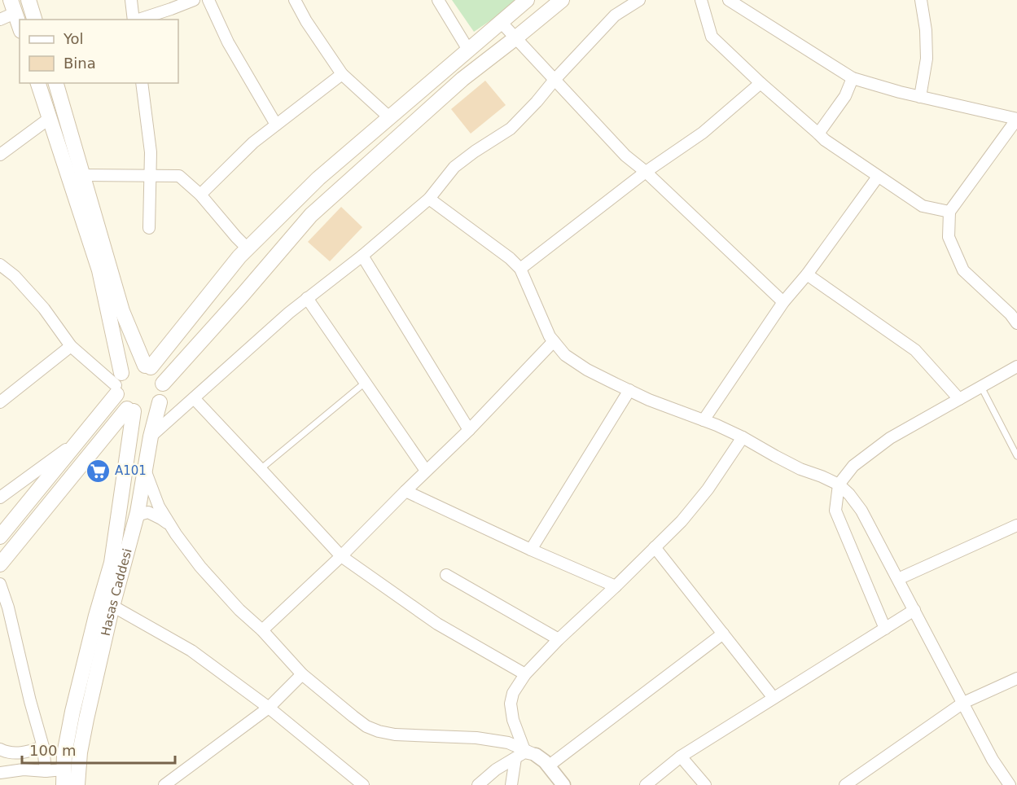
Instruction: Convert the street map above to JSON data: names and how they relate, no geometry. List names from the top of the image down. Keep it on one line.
{"streets":{"main road":["Hasas Caddesi"]},"places":{"supermarket":["A101"]},"legend":["Yol","Bina"],"scale_bar":"100 m"}
